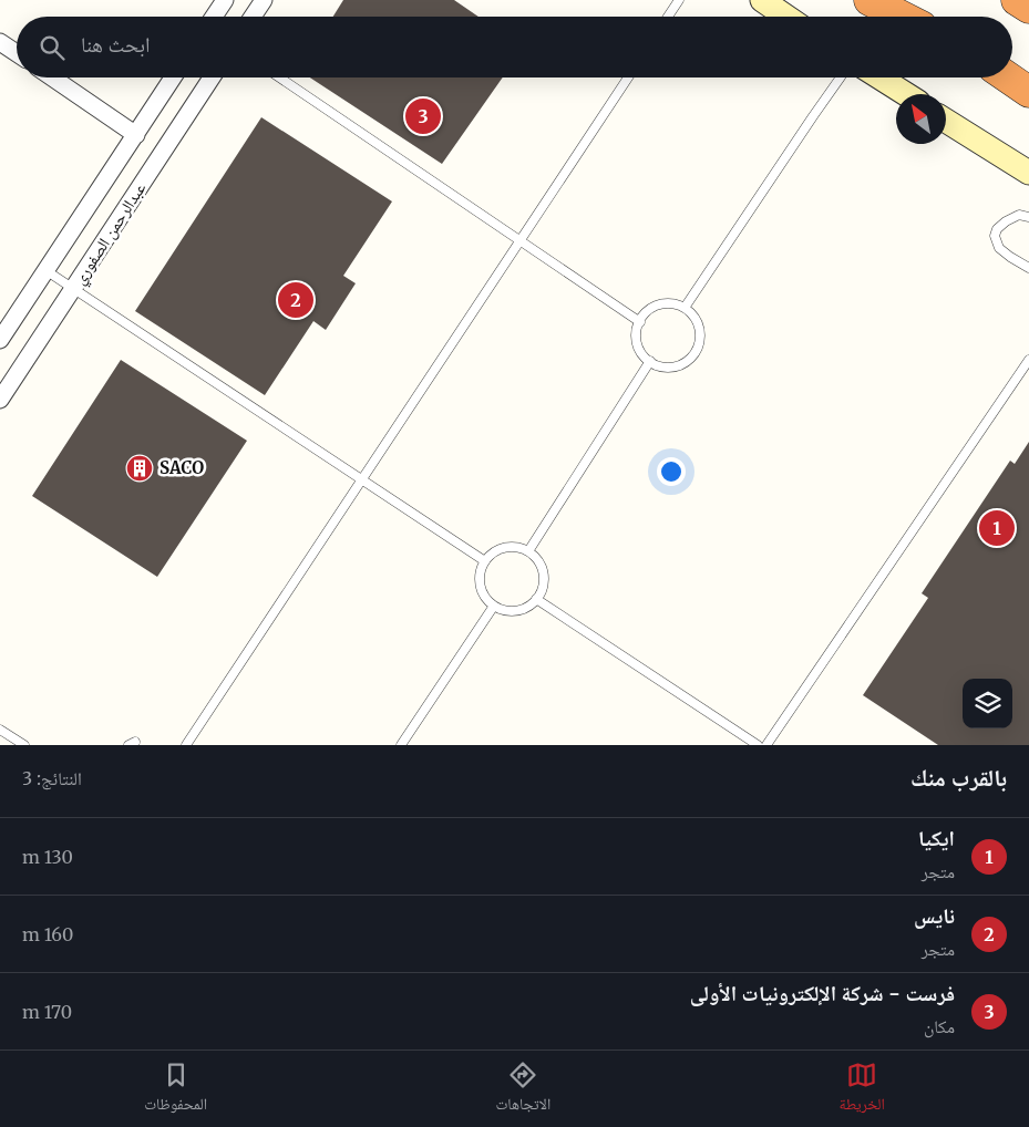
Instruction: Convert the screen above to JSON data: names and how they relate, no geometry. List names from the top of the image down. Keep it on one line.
{"streets":{"street":["عبدالرحمن الصفوري"]},"places":{"building":["SACO"]},"north":"top left","page":{"search":"ابحث هنا","pins":["3","2","1"],"heading":["بالقرب منك","النتائج: 3"],"list":[{"mark":"1","name":"ايكيا","note":"متجر","value":"130 m"},{"mark":"2","name":"نايس","note":"متجر","value":"160 m"},{"mark":"3","name":"فرست - شركة الإلكترونيات الأولى","note":"مكان","value":"170 m"}],"nav":["الخريطة","الاتجاهات","المحفوظات"]}}
